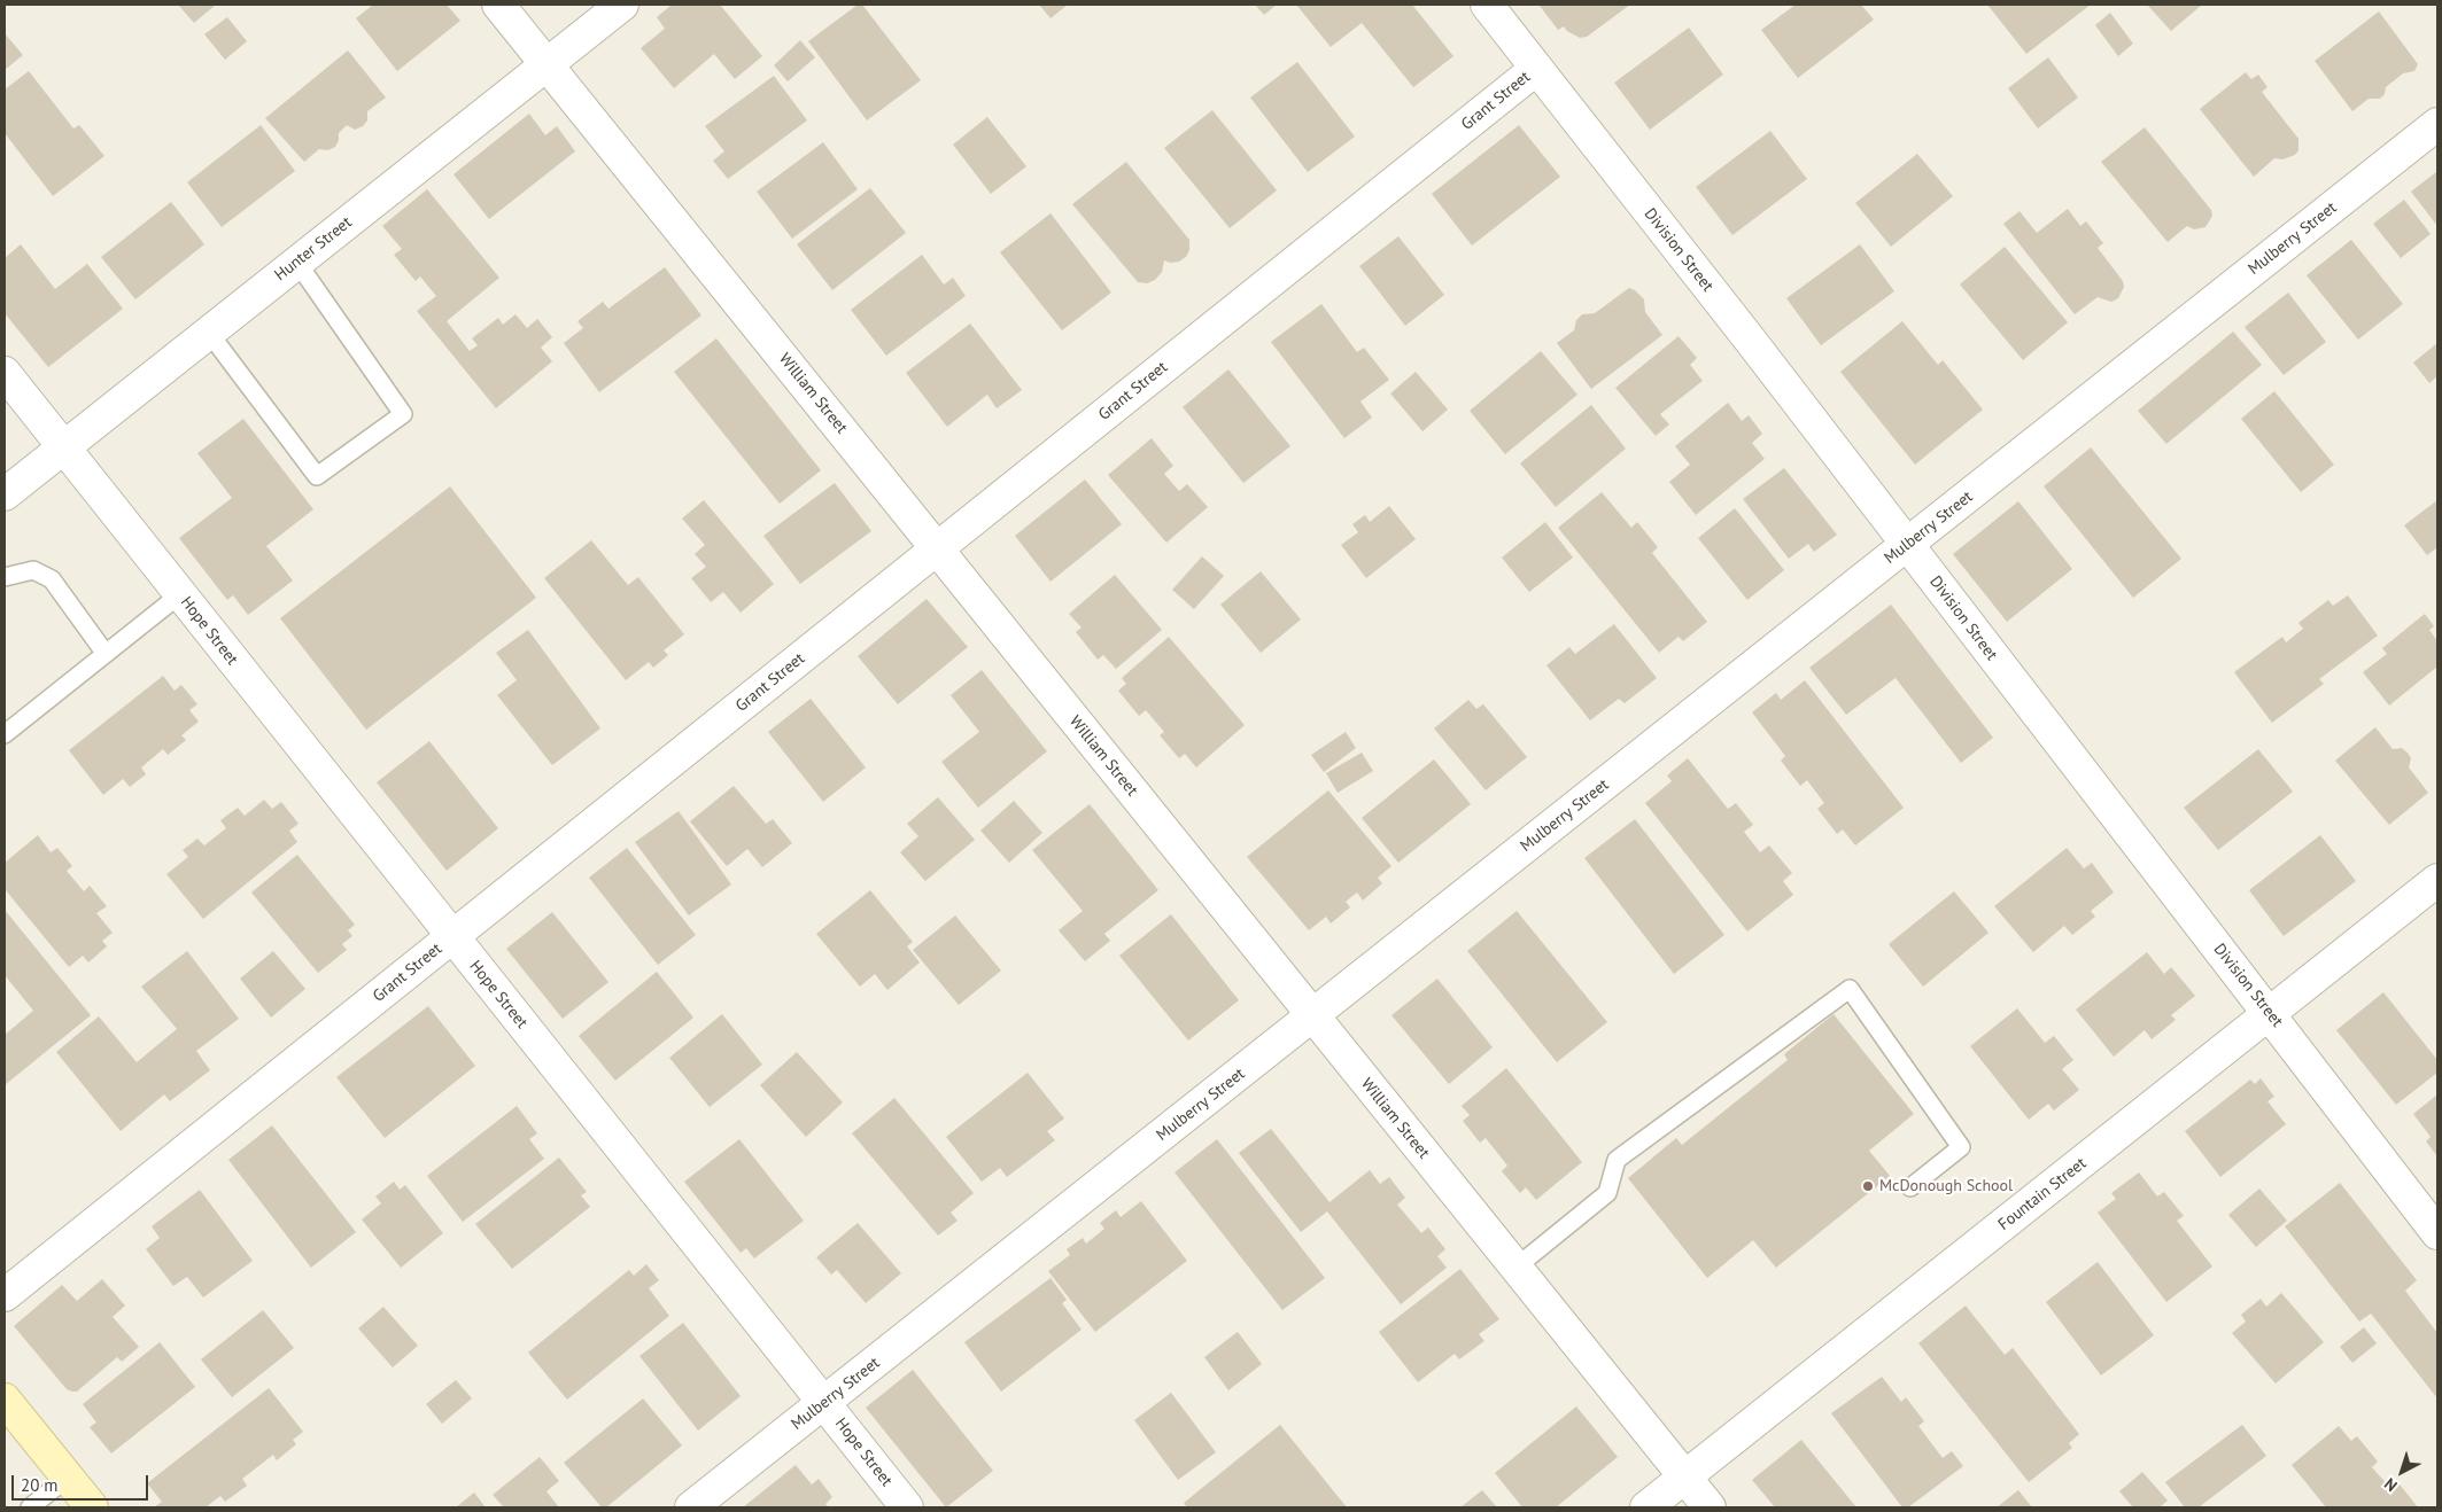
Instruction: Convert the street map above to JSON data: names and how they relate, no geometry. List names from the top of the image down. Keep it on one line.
{"streets":{"street":["Grant Street","Mulberry Street","Hunter Street","Division Street","William Street","Hope Street","Fountain Street"]},"crossings":[["Grant Street","Division Street"],["Grant Street","William Street"],["Grant Street","Hope Street"],["Mulberry Street","Division Street"],["Mulberry Street","William Street"],["Mulberry Street","Hope Street"],["Hunter Street","William Street"],["Hunter Street","Hope Street"],["Division Street","Fountain Street"],["William Street","Fountain Street"]],"places":["McDonough School"],"scale_bar":"20 m","north":"bottom left"}
